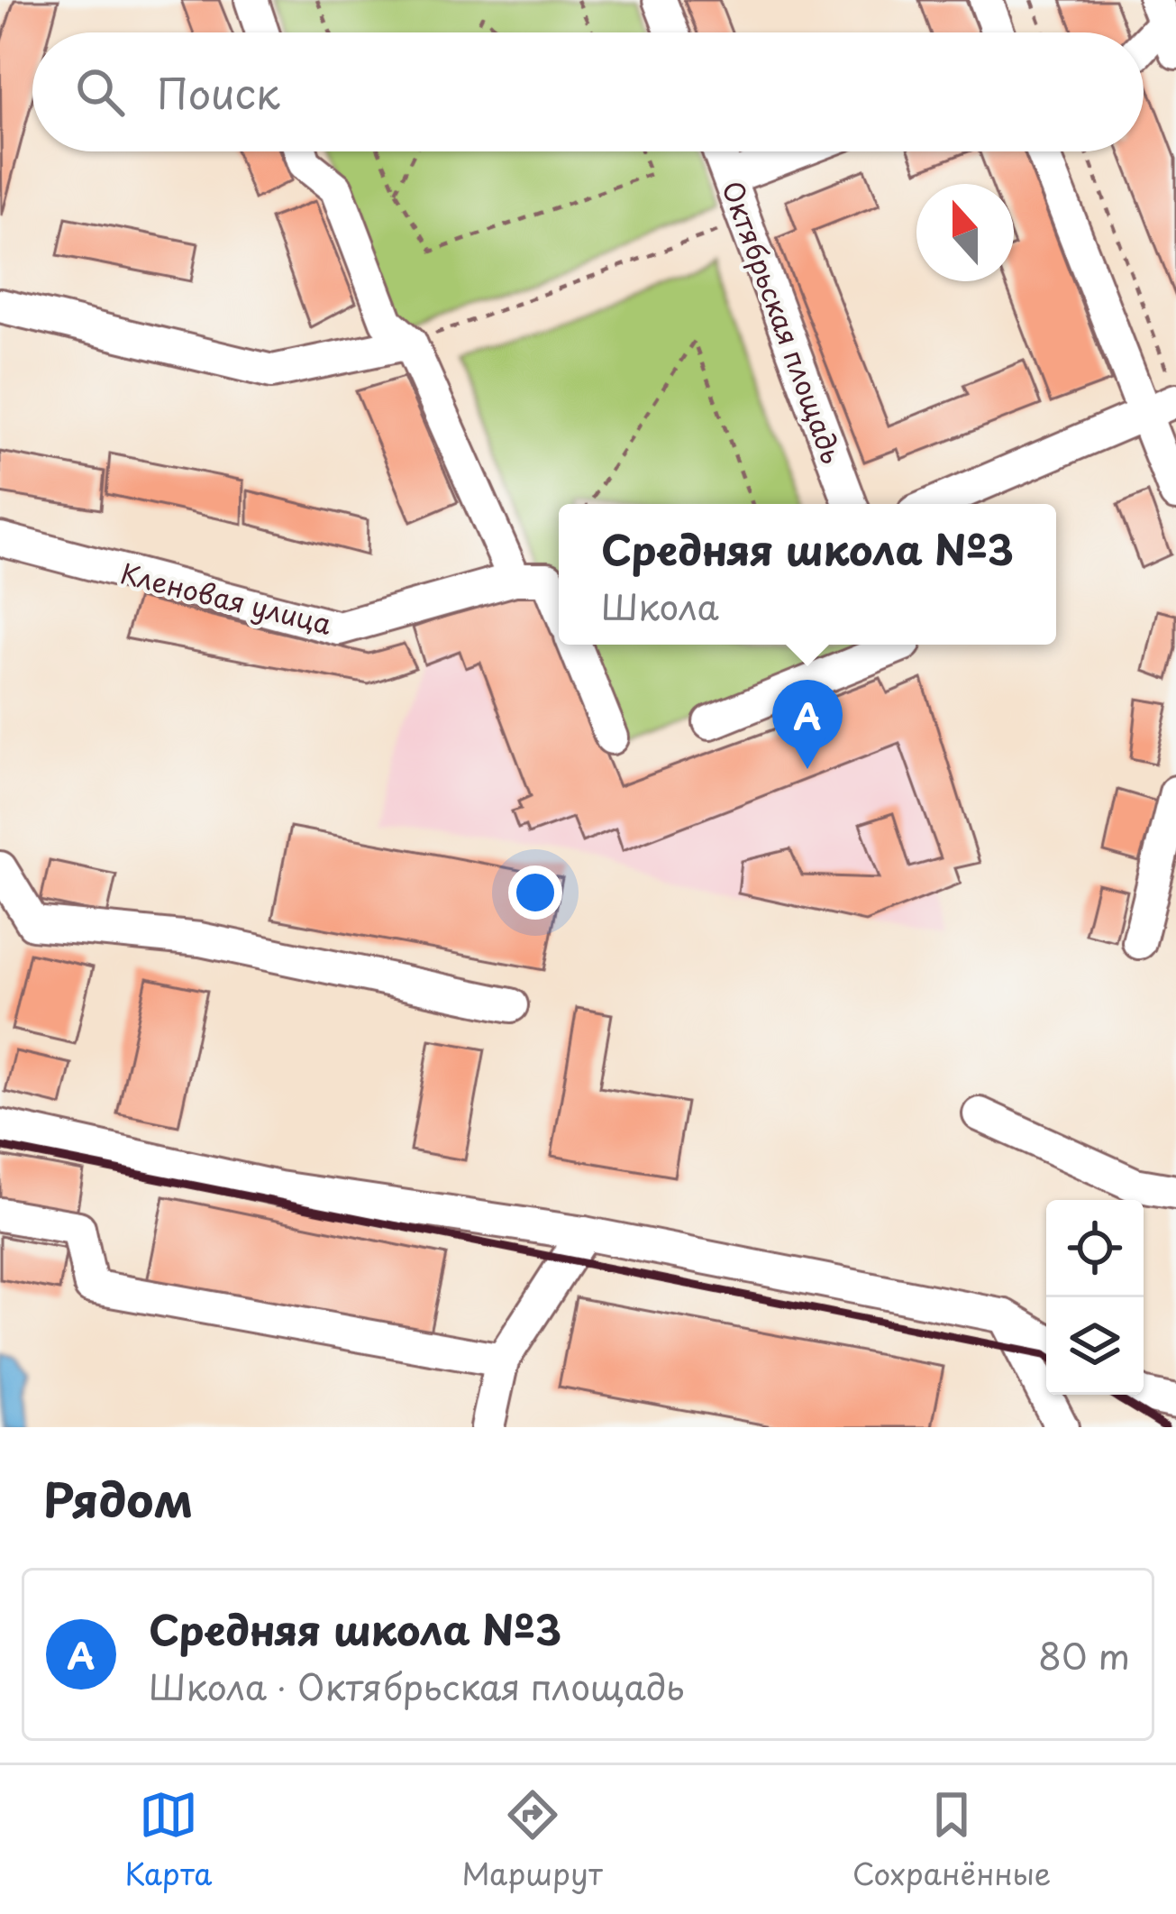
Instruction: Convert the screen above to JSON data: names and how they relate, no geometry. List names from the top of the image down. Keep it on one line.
{"streets":{"street":["Октябрьская площадь","Кленовая улица"]},"north":"top","page":{"search":"Поиск","popup":["Средняя школа №3","Школа"],"pins":"A","heading":"Рядом","list":[{"mark":"A","name":"Средняя школа №3","note":"Школа · Октябрьская площадь","value":"80 m"}],"nav":["Карта","Маршрут","Сохранённые"]}}
